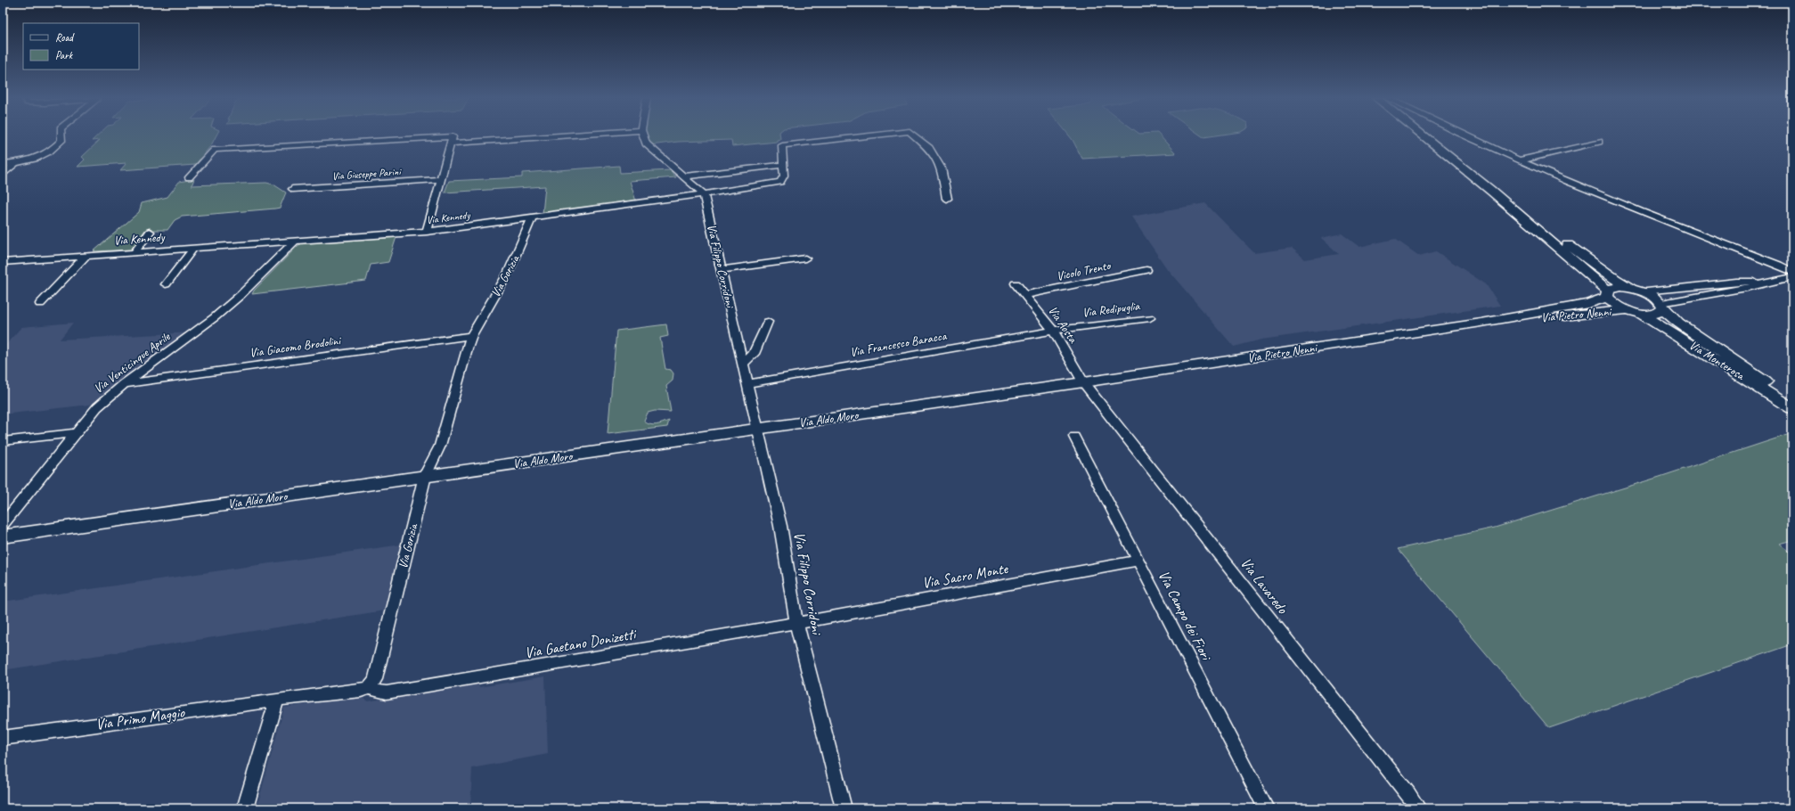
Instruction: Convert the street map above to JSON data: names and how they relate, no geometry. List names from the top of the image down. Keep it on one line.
{"streets":{"main road":["Via Pietro Nenni","Via Monterosa","Via Aldo Moro"],"street":["Via Giuseppe Parini","Via Kennedy","Via Filippo Corridoni","Vicolo Trento","Via Gorizia","Via Redipuglia","Via Aosta","Via Francesco Baracca","Via Giacomo Brodolini","Via Venticinque Aprile","Via Sacro Monte","Via Lavaredo","Via Campo dei Fiori","Via Gaetano Donizetti","Via Primo Maggio"]},"crossings":[["Via Kennedy","Via Filippo Corridoni"],["Via Kennedy","Via Gorizia"],["Via Kennedy","Via Venticinque Aprile"],["Via Filippo Corridoni","Via Francesco Baracca"],["Via Filippo Corridoni","Via Aldo Moro"],["Via Filippo Corridoni","Via Sacro Monte"],["Via Filippo Corridoni","Via Gaetano Donizetti"],["Vicolo Trento","Via Aosta"],["Via Gorizia","Via Giacomo Brodolini"],["Via Gorizia","Via Aldo Moro"],["Via Gorizia","Via Gaetano Donizetti"],["Via Redipuglia","Via Aosta"],["Via Redipuglia","Via Francesco Baracca"],["Via Pietro Nenni","Via Aosta"],["Via Pietro Nenni","Via Monterosa"],["Via Pietro Nenni","Via Aldo Moro"],["Via Pietro Nenni","Via Lavaredo"],["Via Aosta","Via Francesco Baracca"],["Via Aosta","Via Aldo Moro"],["Via Aosta","Via Lavaredo"],["Via Giacomo Brodolini","Via Venticinque Aprile"],["Via Aldo Moro","Via Lavaredo"],["Via Sacro Monte","Via Campo dei Fiori"],["Via Sacro Monte","Via Gaetano Donizetti"]],"legend":["Road","Park"]}
